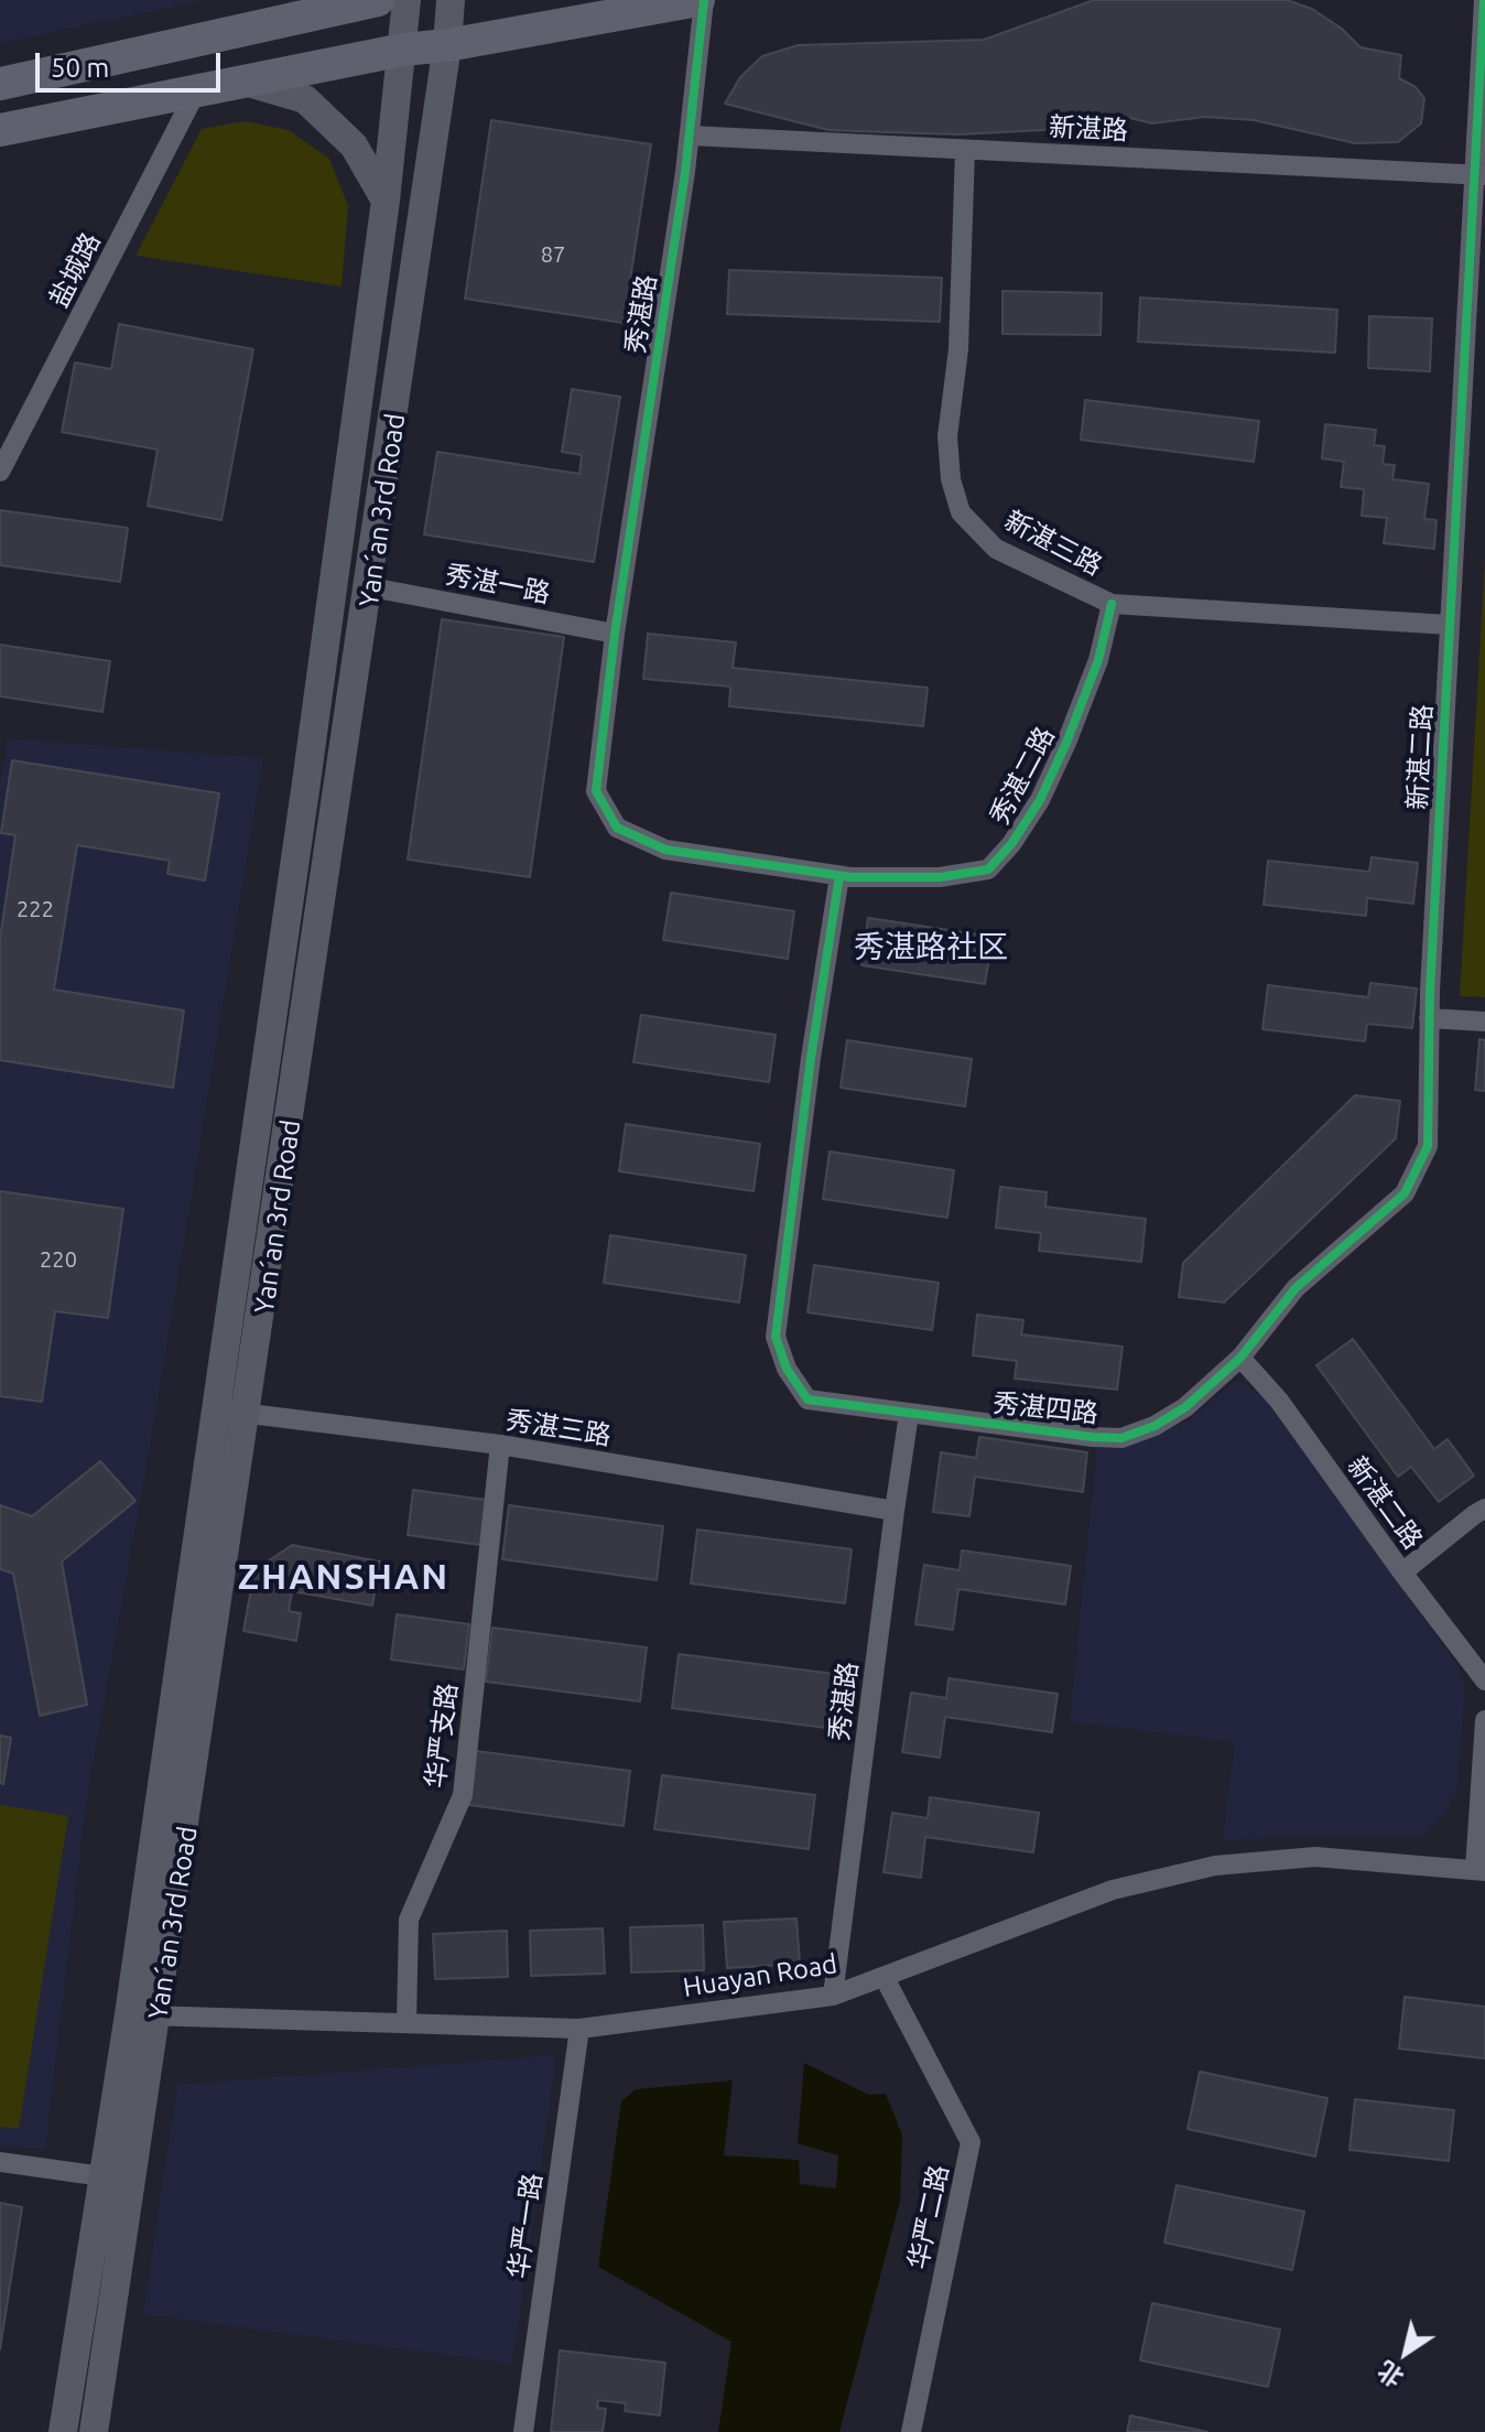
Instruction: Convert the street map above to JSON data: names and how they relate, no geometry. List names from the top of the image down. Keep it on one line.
{"streets":{"main road":["Yan´an 3rd Road"],"street":["新湛路","盐城路","秀湛路","新湛三路","秀湛一路","新湛二路","秀湛二路","秀湛四路","秀湛三路","华严支路","Huayan Road","华严二路","华严一路"]},"crossings":[["新湛路","秀湛路"],["新湛路","新湛三路"],["新湛路","新湛二路"],["秀湛路","秀湛一路"],["秀湛路","秀湛二路"],["秀湛路","秀湛四路"],["秀湛路","秀湛三路"],["秀湛路","Huayan Road"],["Yan´an 3rd Road","秀湛一路"],["Yan´an 3rd Road","秀湛三路"],["Yan´an 3rd Road","Huayan Road"],["新湛三路","新湛二路"],["新湛三路","秀湛二路"],["新湛二路","秀湛四路"],["秀湛二路","秀湛四路"],["秀湛三路","华严支路"],["华严支路","Huayan Road"],["Huayan Road","华严二路"],["Huayan Road","华严一路"]],"districts":["秀湛路社区","ZHANSHAN"],"house_numbers":["87","222","220"],"scale_bar":"50 m","north":"bottom left"}
